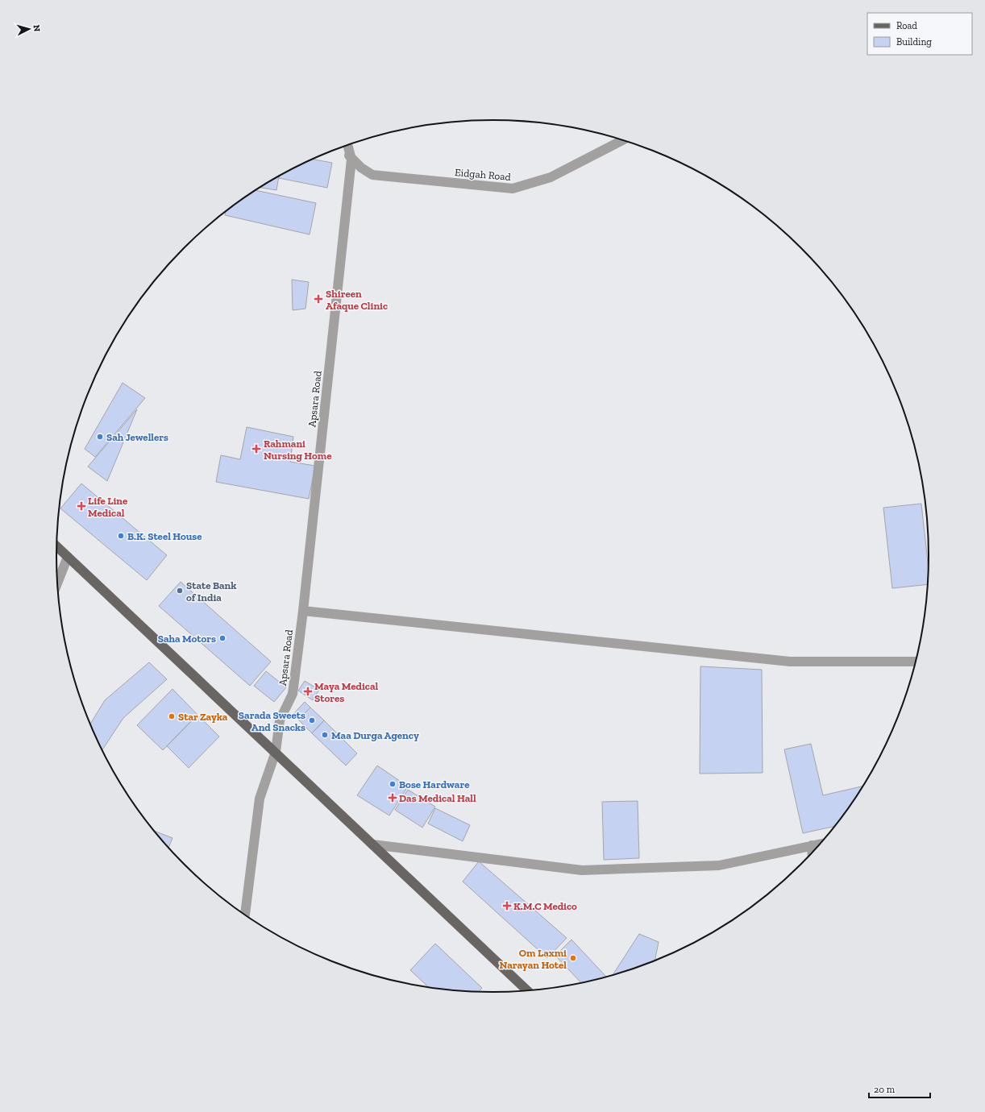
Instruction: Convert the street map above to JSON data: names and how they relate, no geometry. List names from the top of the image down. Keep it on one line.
{"streets":{"street":["Eidgah Road","Apsara Road"]},"crossings":[["Eidgah Road","Apsara Road"]],"places":{"health":["Shireen Afaque Clinic","Rahmani Nursing Home","Life Line Medical","Maya Medical Stores","Das Medical Hall","K.M.C Medico"],"other":["Sah Jewellers","B.K. Steel House","State Bank of India","Saha Motors","Star Zayka","Sarada Sweets And Snacks","Maa Durga Agency","Bose Hardware","Om Laxmi Narayan Hotel"]},"legend":["Road","Building"],"scale_bar":"20 m","north":"right"}
